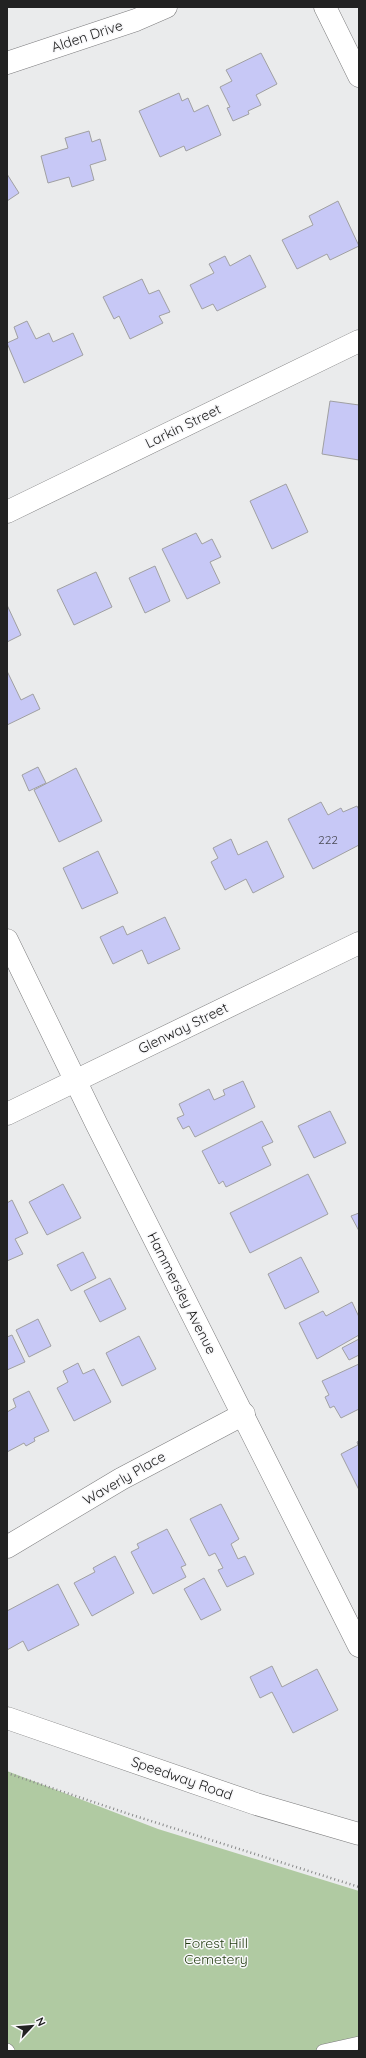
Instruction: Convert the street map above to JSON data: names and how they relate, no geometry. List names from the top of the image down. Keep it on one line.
{"streets":{"street":["Alden Drive","Larkin Street","Glenway Street","Hammersley Avenue","Waverly Place","Speedway Road"]},"crossings":[["Glenway Street","Hammersley Avenue"],["Hammersley Avenue","Waverly Place"]],"parks":["Forest Hill Cemetery"],"house_numbers":["222"],"north":"top right"}
